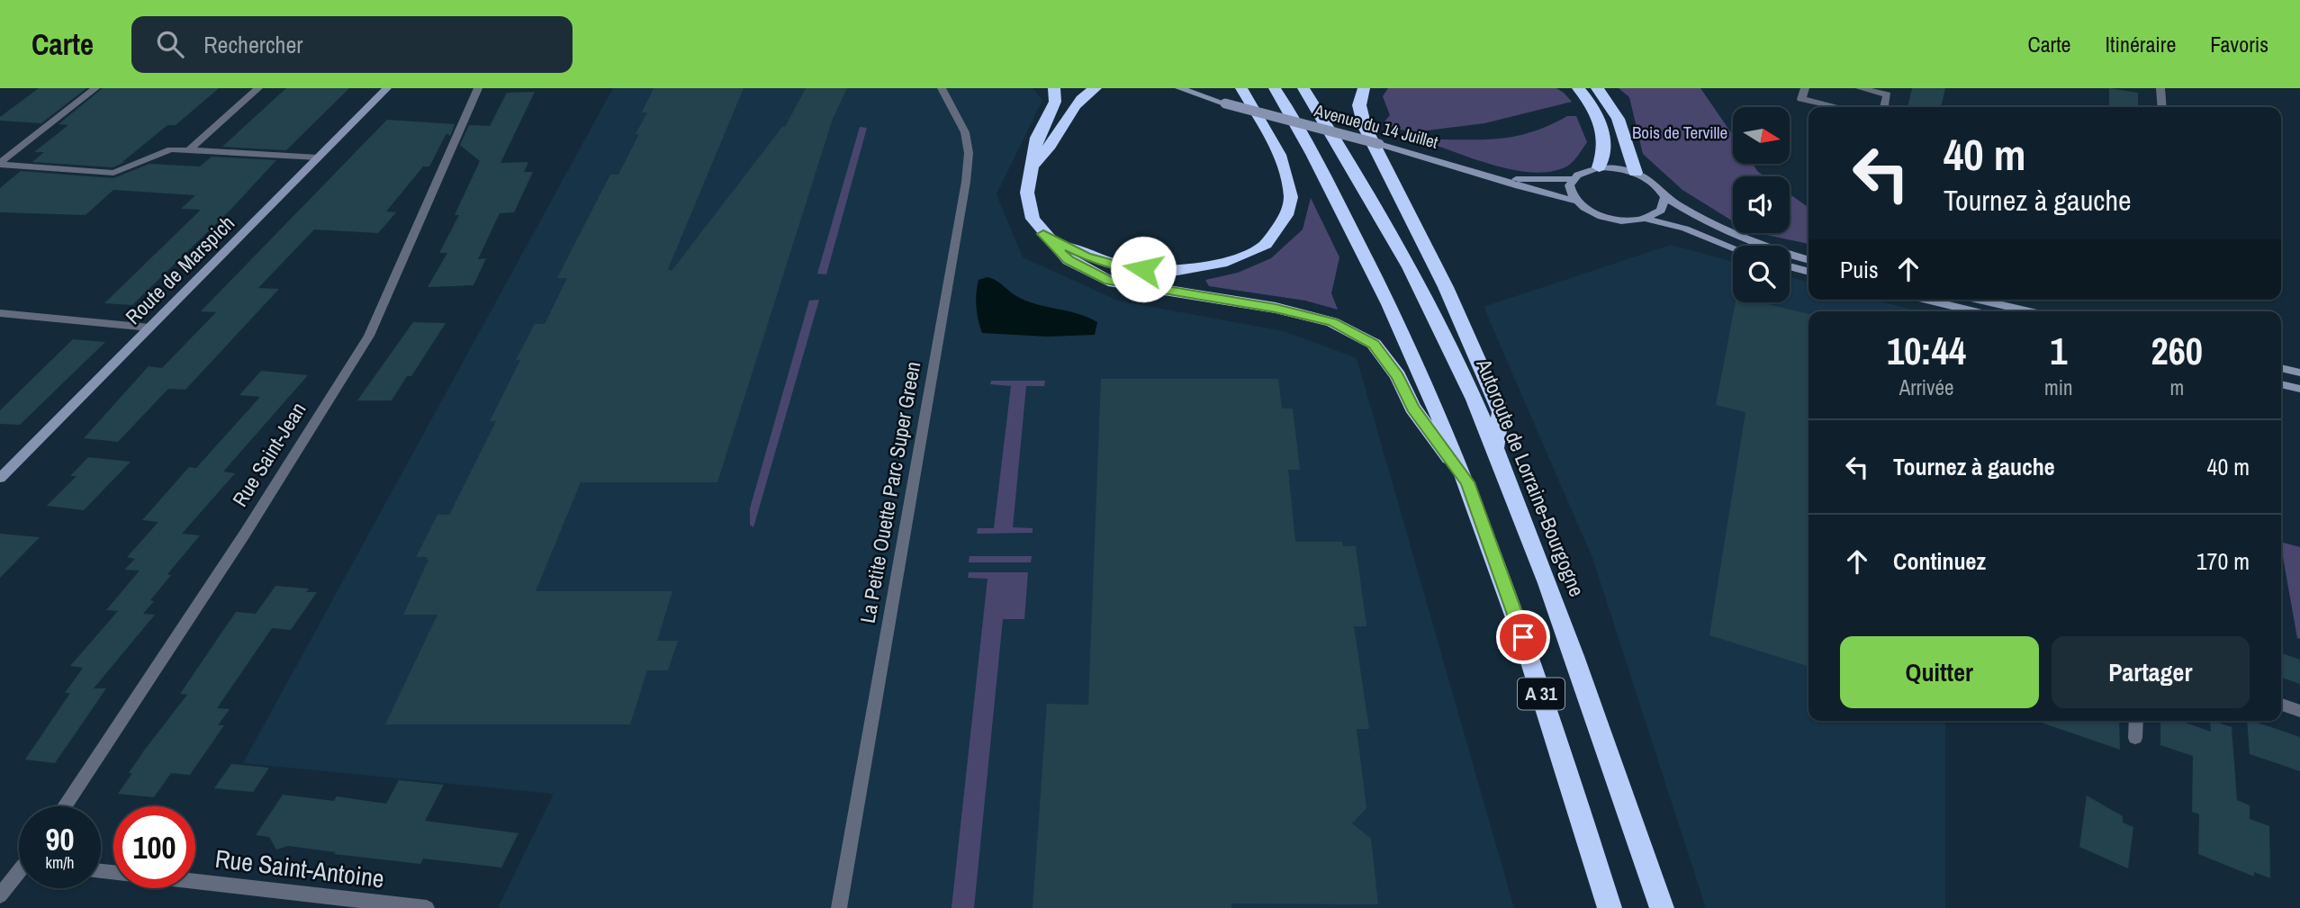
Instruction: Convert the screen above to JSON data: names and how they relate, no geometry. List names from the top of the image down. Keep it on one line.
{"streets":{"highway":["Autoroute de Lorraine-Bourgogne","A 31"],"main road":["Avenue du 14 Juillet","Route de Marspich"],"street":["Rue Saint-Jean","La Petite Ouette Parc Super Green","Rue Saint-Antoine"]},"parks":["Bois de Terville"],"north":"right","page":{"header":"Carte","search":"Rechercher","nav":["Carte","Itinéraire","Favoris"],"turn":["40 m","Tournez à gauche"],"then":"Puis","eta":["10:44","Arrivée","1","min","260","m"],"list":[{"name":"Tournez à gauche","value":"40 m"},{"name":"Continuez","value":"170 m"}],"buttons":["Quitter","Partager"],"speed":"90 km/h","limit":"100"}}
